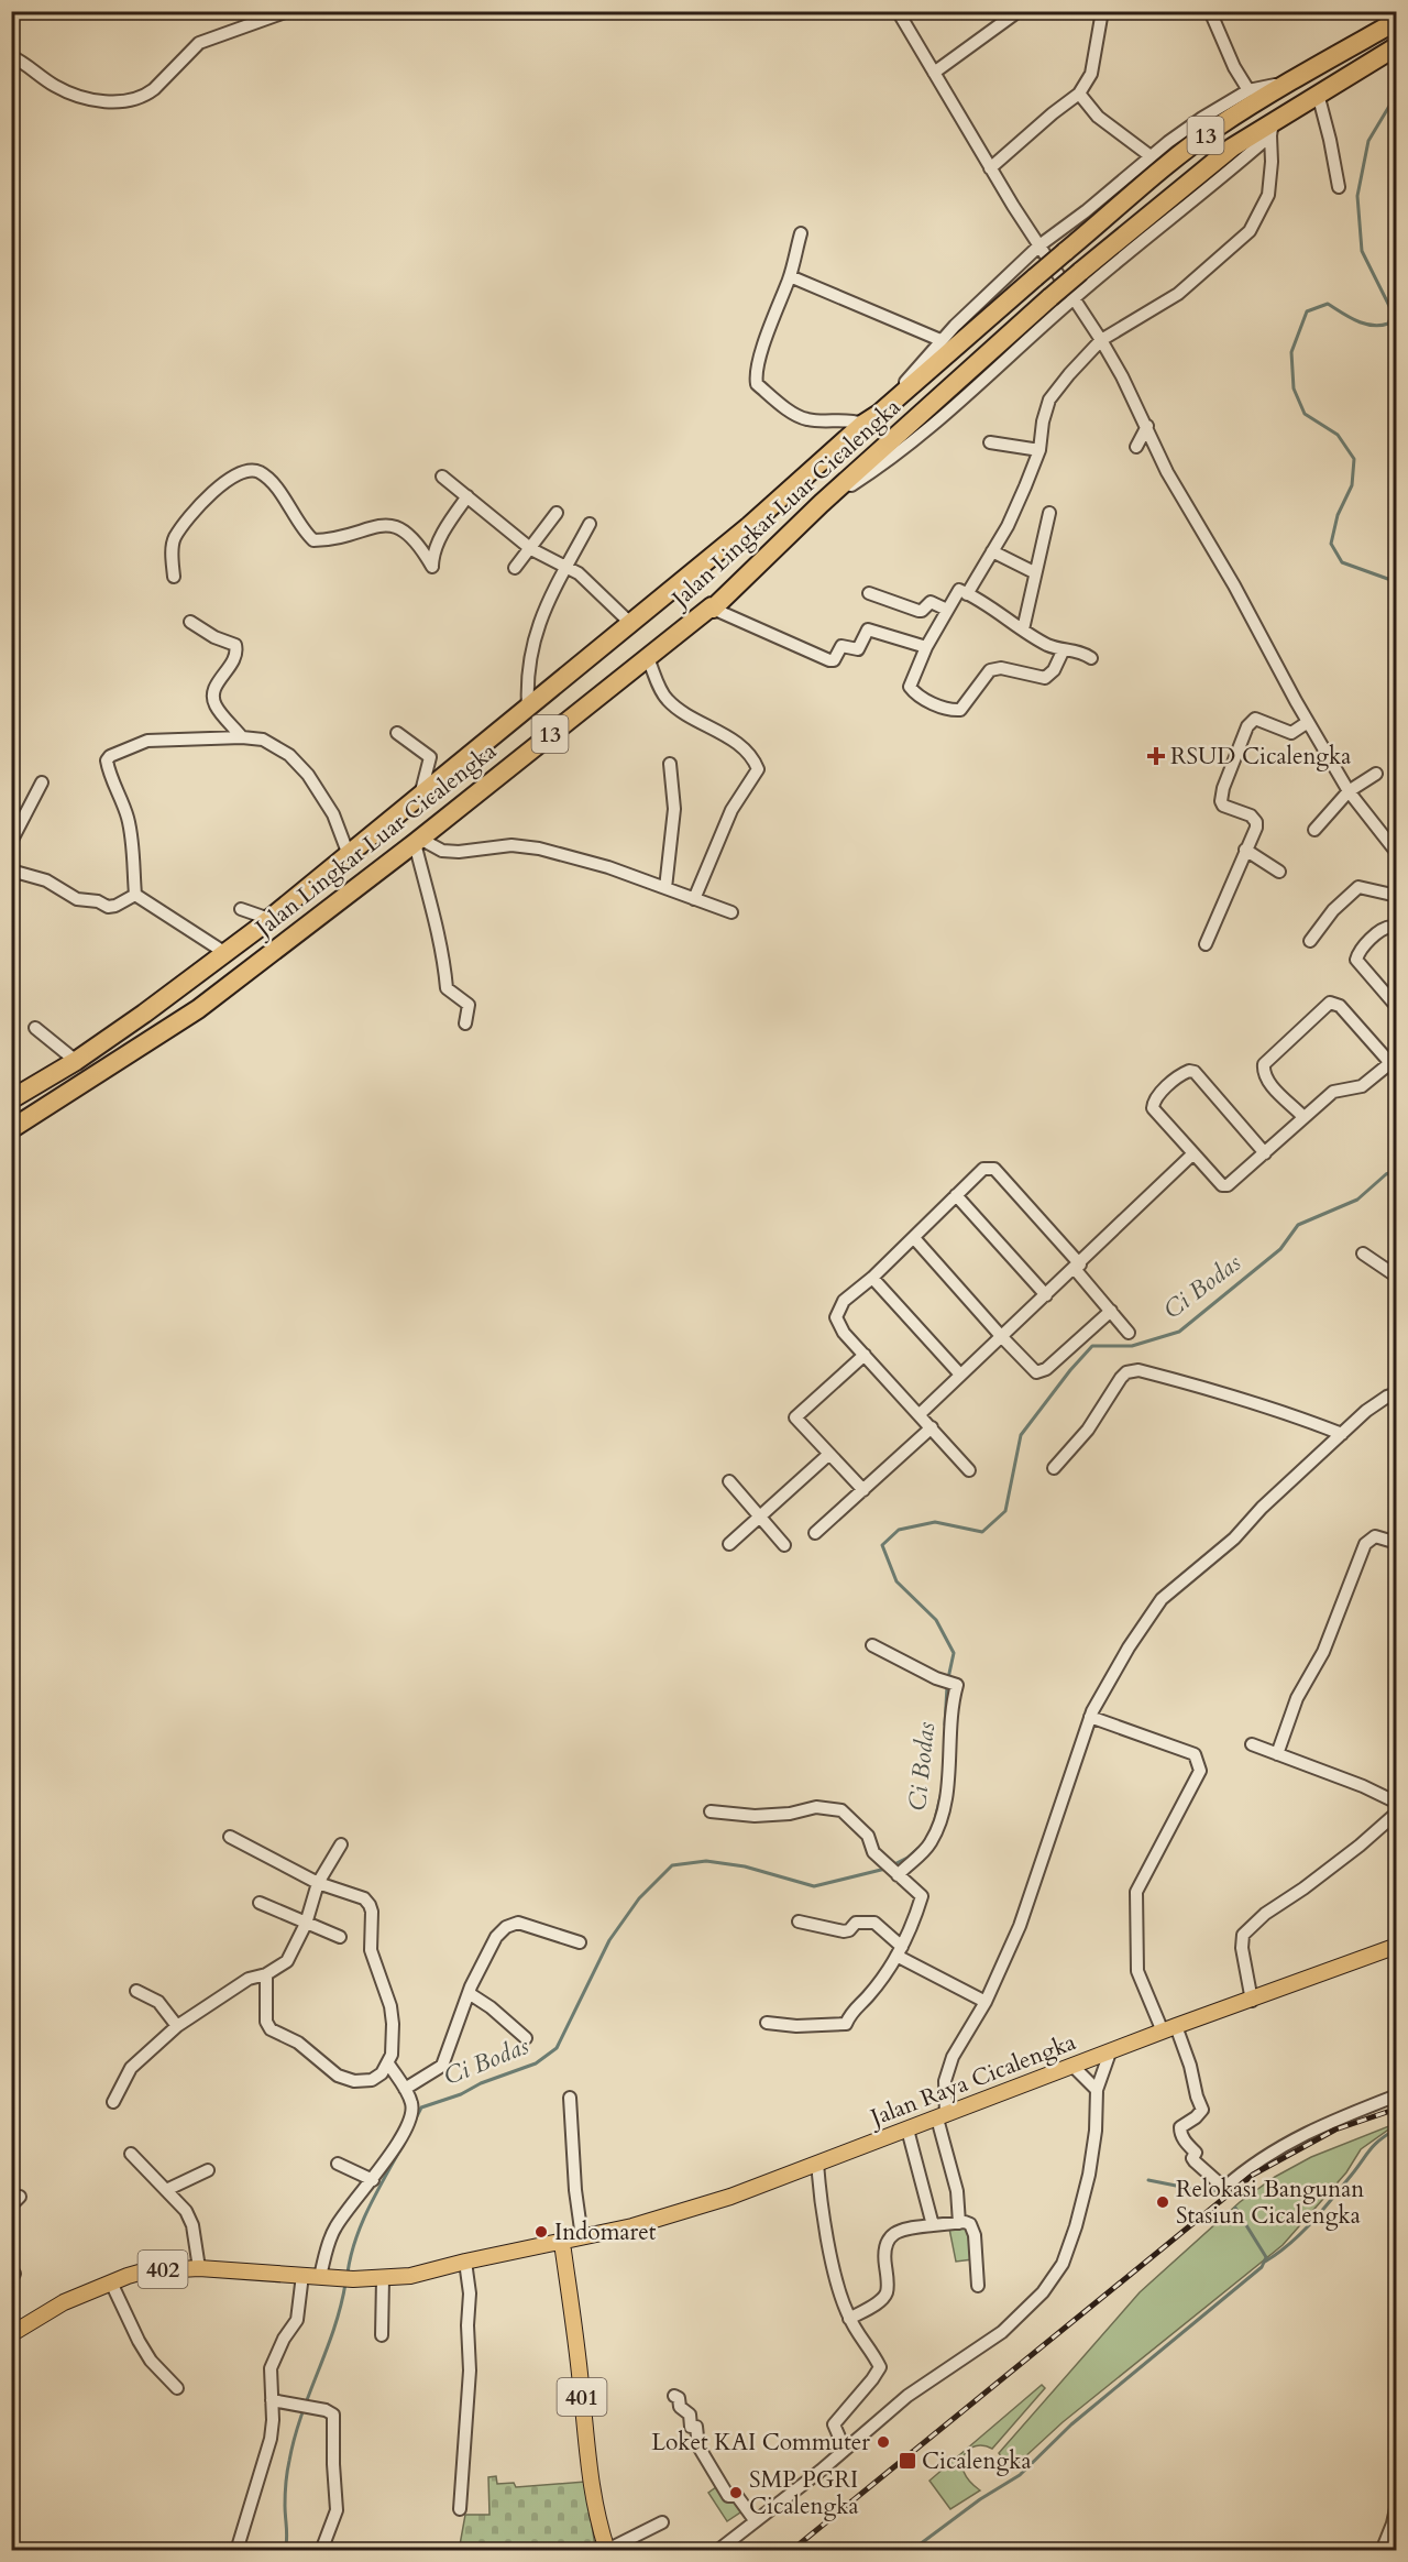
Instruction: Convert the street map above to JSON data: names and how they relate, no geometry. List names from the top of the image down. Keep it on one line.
{"streets":{"highway":["13","Jalan Lingkar Luar Cicalengka"],"main road":["Jalan Raya Cicalengka","402","401"]},"crossings":[["Jalan Raya Cicalengka","402"],["Jalan Raya Cicalengka","401"],["402","401"]],"water":["Ci Bodas"],"places":{"health":["RSUD Cicalengka"],"other":["Relokasi Bangunan Stasiun Cicalengka","Indomaret","Loket KAI Commuter","SMP PGRI Cicalengka"],"transit":["Cicalengka"]}}
